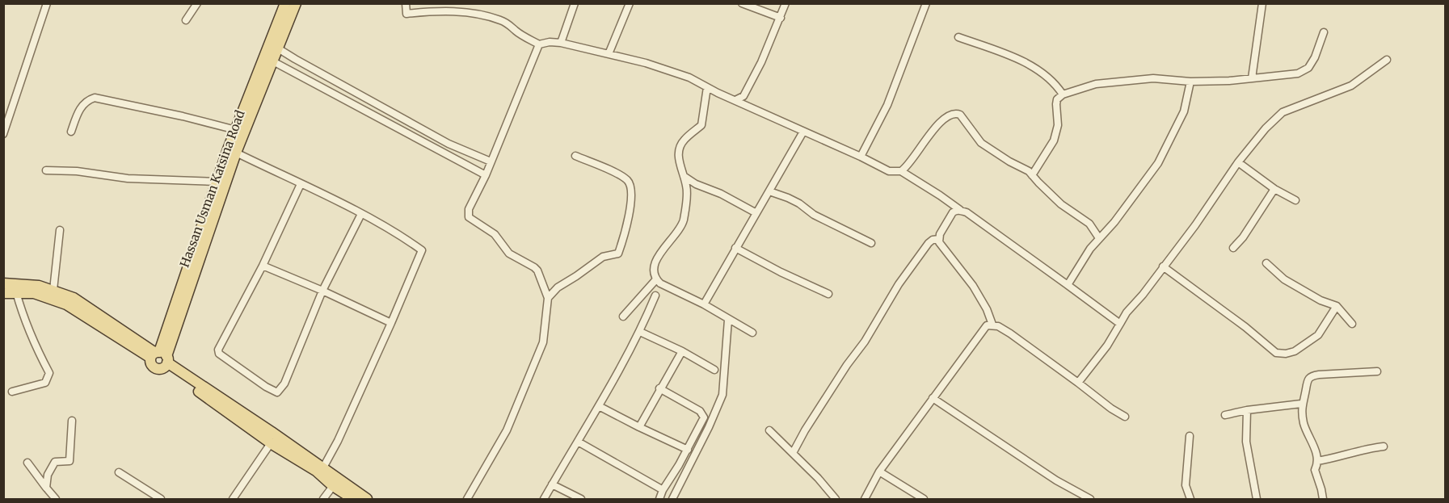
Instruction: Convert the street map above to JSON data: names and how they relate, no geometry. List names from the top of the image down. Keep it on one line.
{"streets":{"main road":["Hassan Usman Katsina Road"]}}
